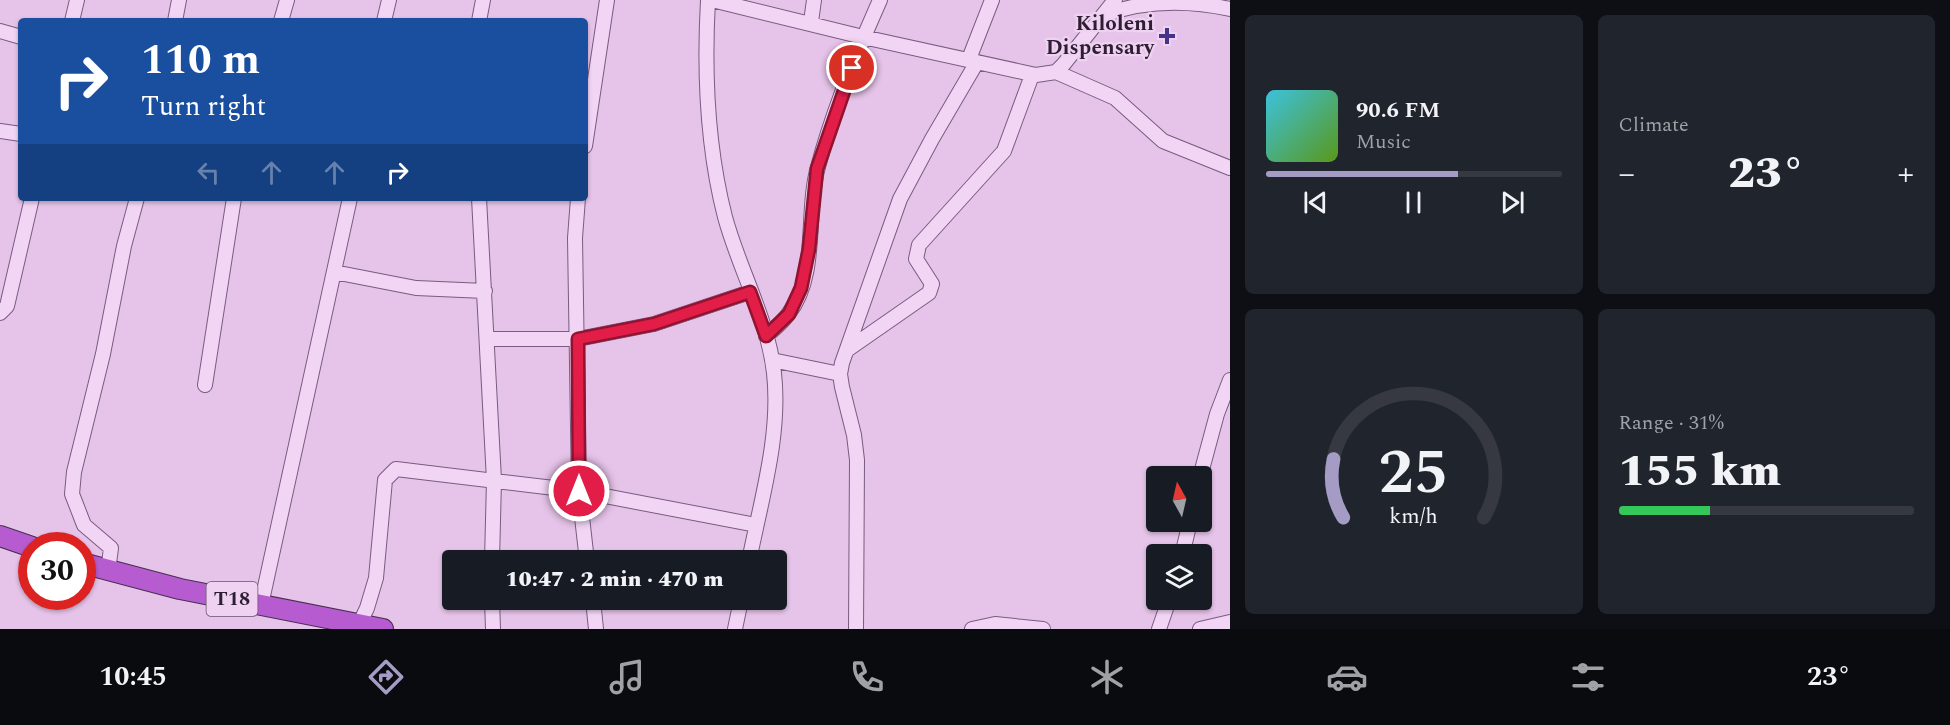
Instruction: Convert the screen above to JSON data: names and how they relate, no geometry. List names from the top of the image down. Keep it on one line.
{"streets":{"highway":["T18"]},"places":{"health":["Kiloleni Dispensary"]},"north":"top","page":{"tile":["Climate",["Range · 31%","155 km"]],"turn":["110 m","Turn right"],"song":["90.6 FM","Music"],"heat":["−","23°","+"],"limit":"30","trip":"10:47 · 2 min · 470 m","tabs":["10:45","23°"],"gauge":["25","km/h"]}}
